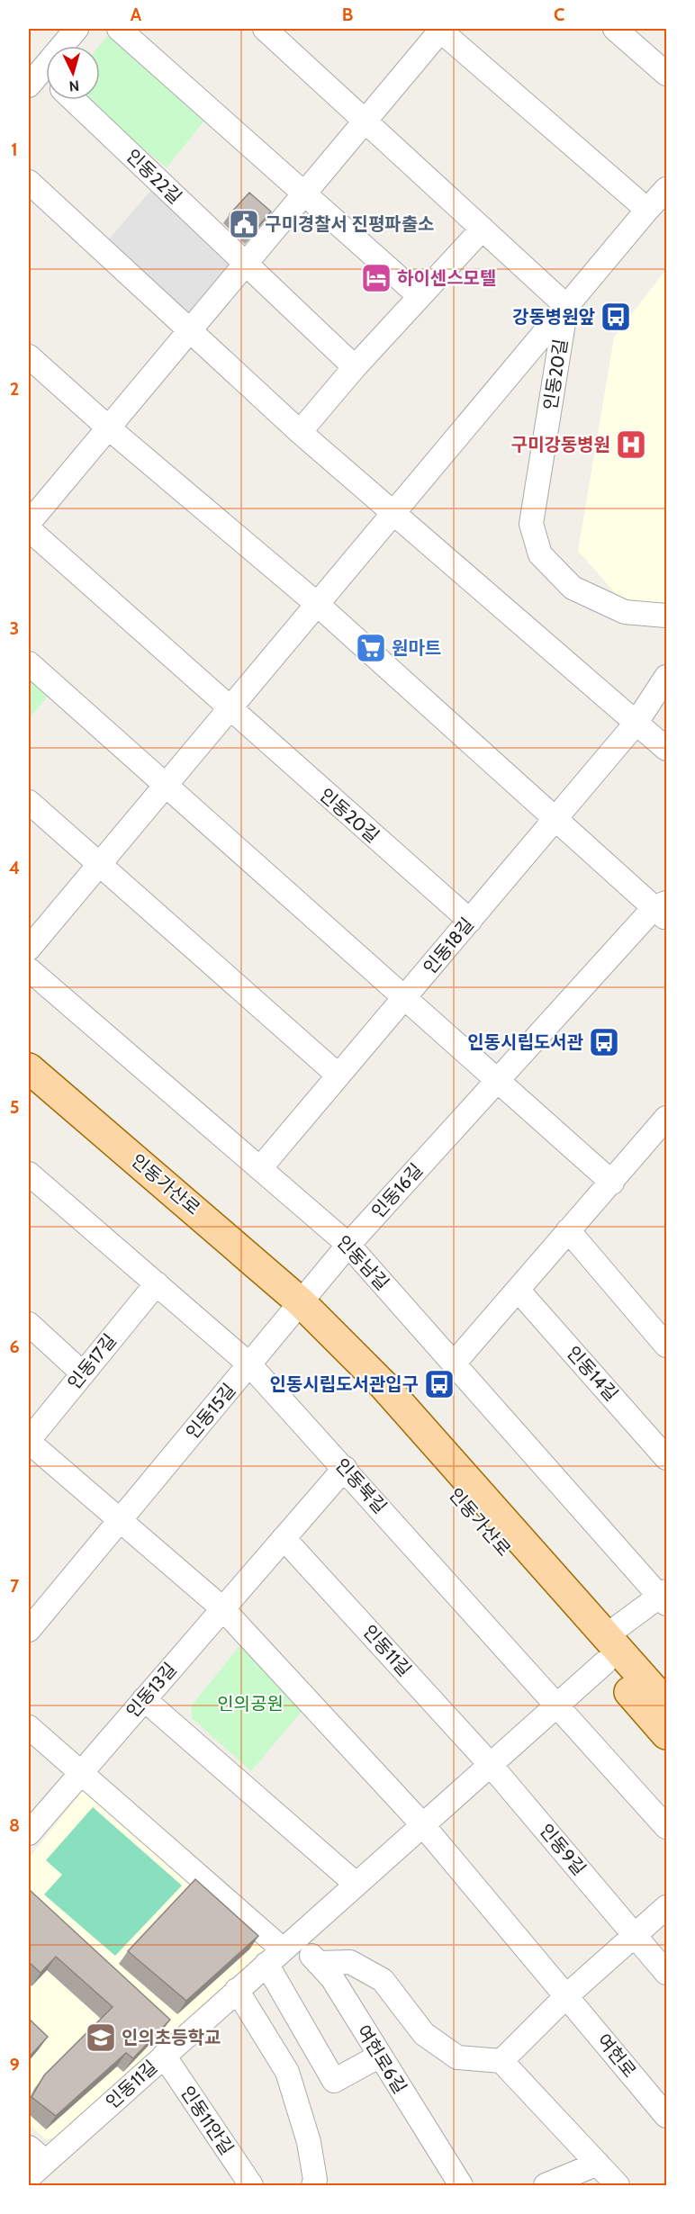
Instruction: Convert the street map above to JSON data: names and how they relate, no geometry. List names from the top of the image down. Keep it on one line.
{"streets":{"main road":["인동가산로"],"street":["인동22길","인동20길","인동18길","인동16길","인동남길","인동17길","인동14길","인동15길","인동북길","인동11길","인동13길","인동9길","여헌로","여헌로6길","인동11안길"]},"crossings":[["인동20길","인동18길"],["인동18길","인동16길"],["인동18길","인동남길"],["인동가산로","인동16길"],["인동가산로","인동15길"],["인동가산로","인동11길"],["인동16길","인동남길"],["인동16길","인동15길"],["인동남길","인동11길"],["인동17길","인동북길"],["인동15길","인동북길"],["인동북길","인동11길"],["인동북길","인동13길"],["인동11길","인동13길"],["인동11길","인동9길"],["인동11길","여헌로6길"],["인동11길","인동11안길"]],"parks":["인의공원"],"places":{"public building":["구미경찰서 진평파출소"],"hotel":["하이센스모텔"],"bus stop":["강동병원앞","인동시립도서관","인동시립도서관입구"],"hospital":["구미강동병원"],"supermarket":["원마트"],"school or university":["인의초등학교"]},"north":"bottom","grid":{"columns":["A","B","C"],"rows":["1","2","3","4","5","6","7","8","9"]}}
